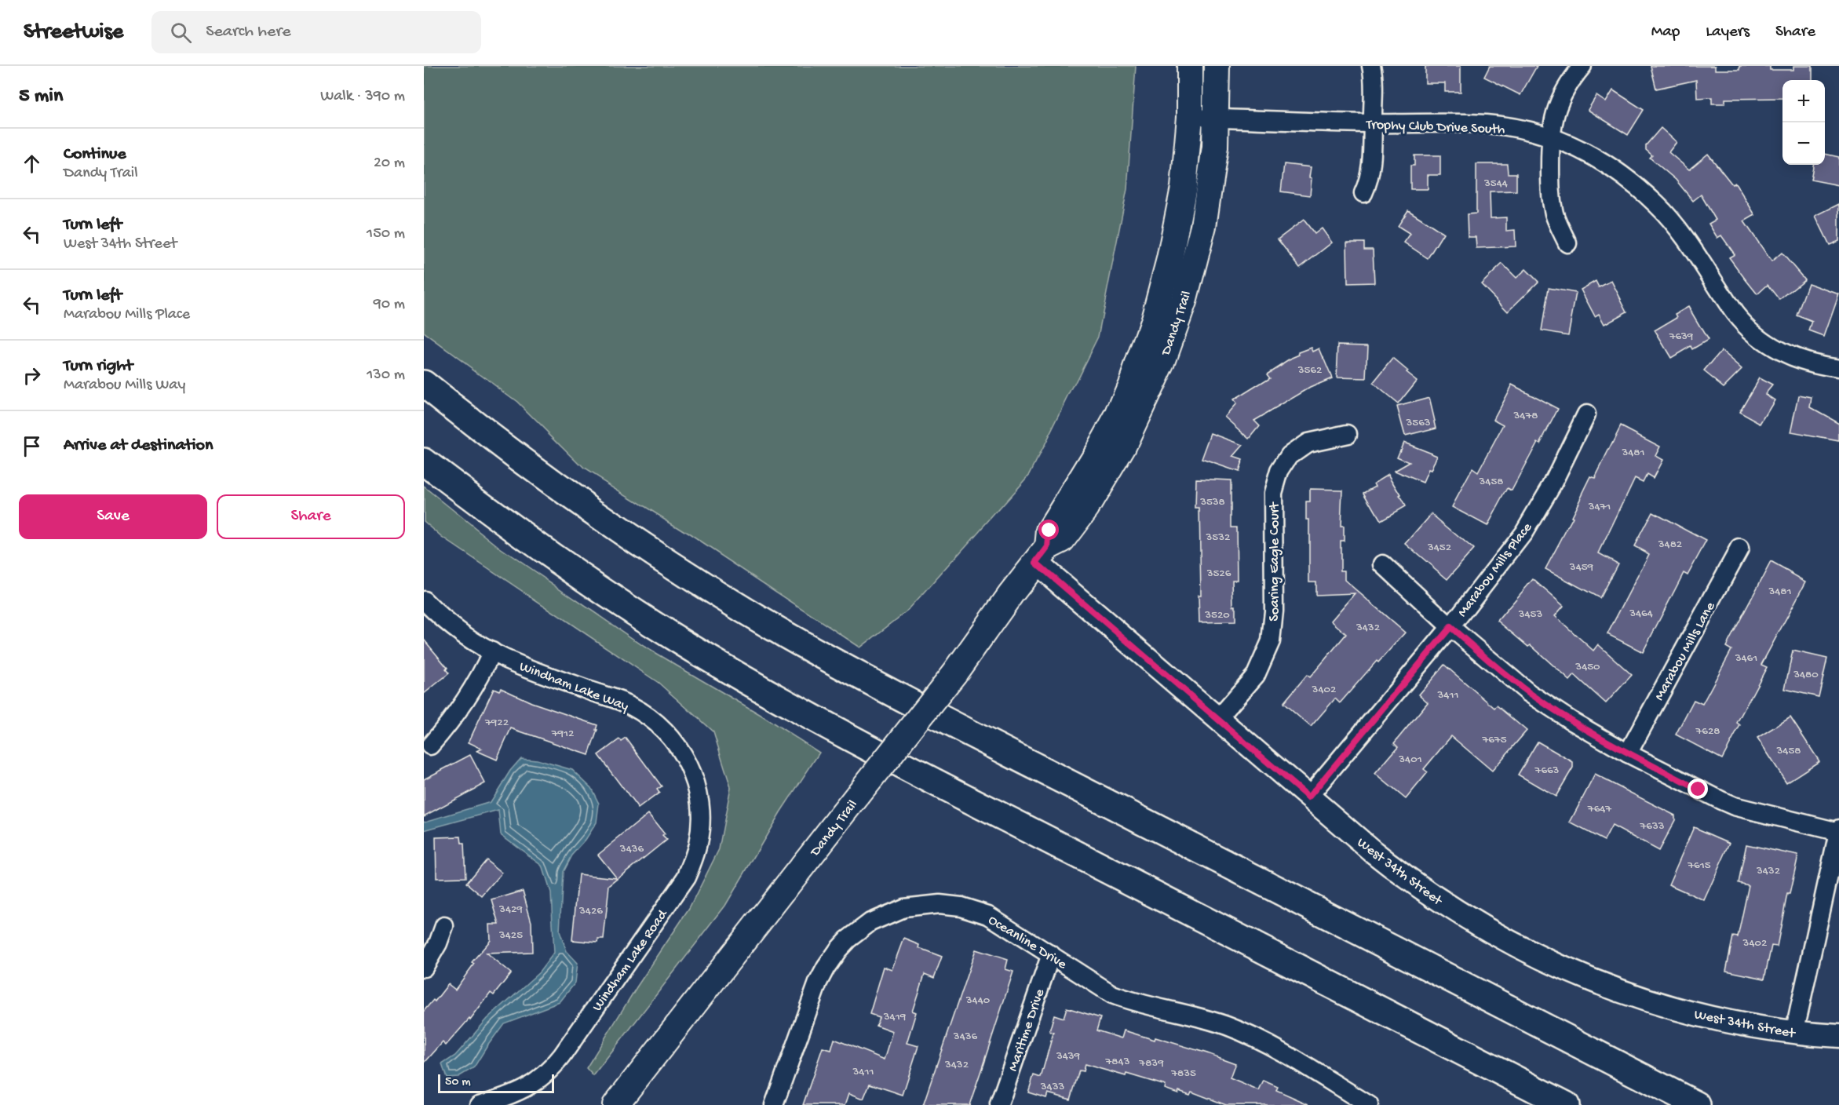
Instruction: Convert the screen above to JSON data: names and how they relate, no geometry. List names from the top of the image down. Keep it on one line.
{"streets":{"main road":["Dandy Trail"],"street":["Trophy Club Drive South","Soaring Eagle Court","Marabou Mills Place","Marabou Mills Lane","Windham Lake Way","West 34th Street","Oceanline Drive","Windham Lake Road","Maritime Drive"]},"crossings":[["Trophy Club Drive South","Dandy Trail"],["Dandy Trail","West 34th Street"],["Soaring Eagle Court","West 34th Street"],["Marabou Mills Place","West 34th Street"],["Windham Lake Way","Windham Lake Road"],["Oceanline Drive","Maritime Drive"]],"house_numbers":["3544","7639","3562","3478","3563","3481","3458","3538","3471","3532","3482","3452","3459","3526","3481","3464","3453","3520","3432","3461","3450","3480","3402","3411","7922","7628","7912","7675","3458","3401","7663","7647","7633","3436","7615","3432","3429","3426","3425","3402","3440","3419","3436","3439","7843","7839","3432","3411","7835","3433"],"scale_bar":"50 m","page":{"header":"Streetwise","search":"Search here","nav":["Map","Layers","Share"],"heading":["5 min","Walk · 390 m"],"map_buttons":["+","−"],"list":[["Continue","Dandy Trail","20 m"],["Turn left","West 34th Street","150 m"],["Turn left","Marabou Mills Place","90 m"],["Turn right","Marabou Mills Way","130 m"],"Arrive at destination"],"buttons":["Save","Share"],"scale":"50 m"}}
